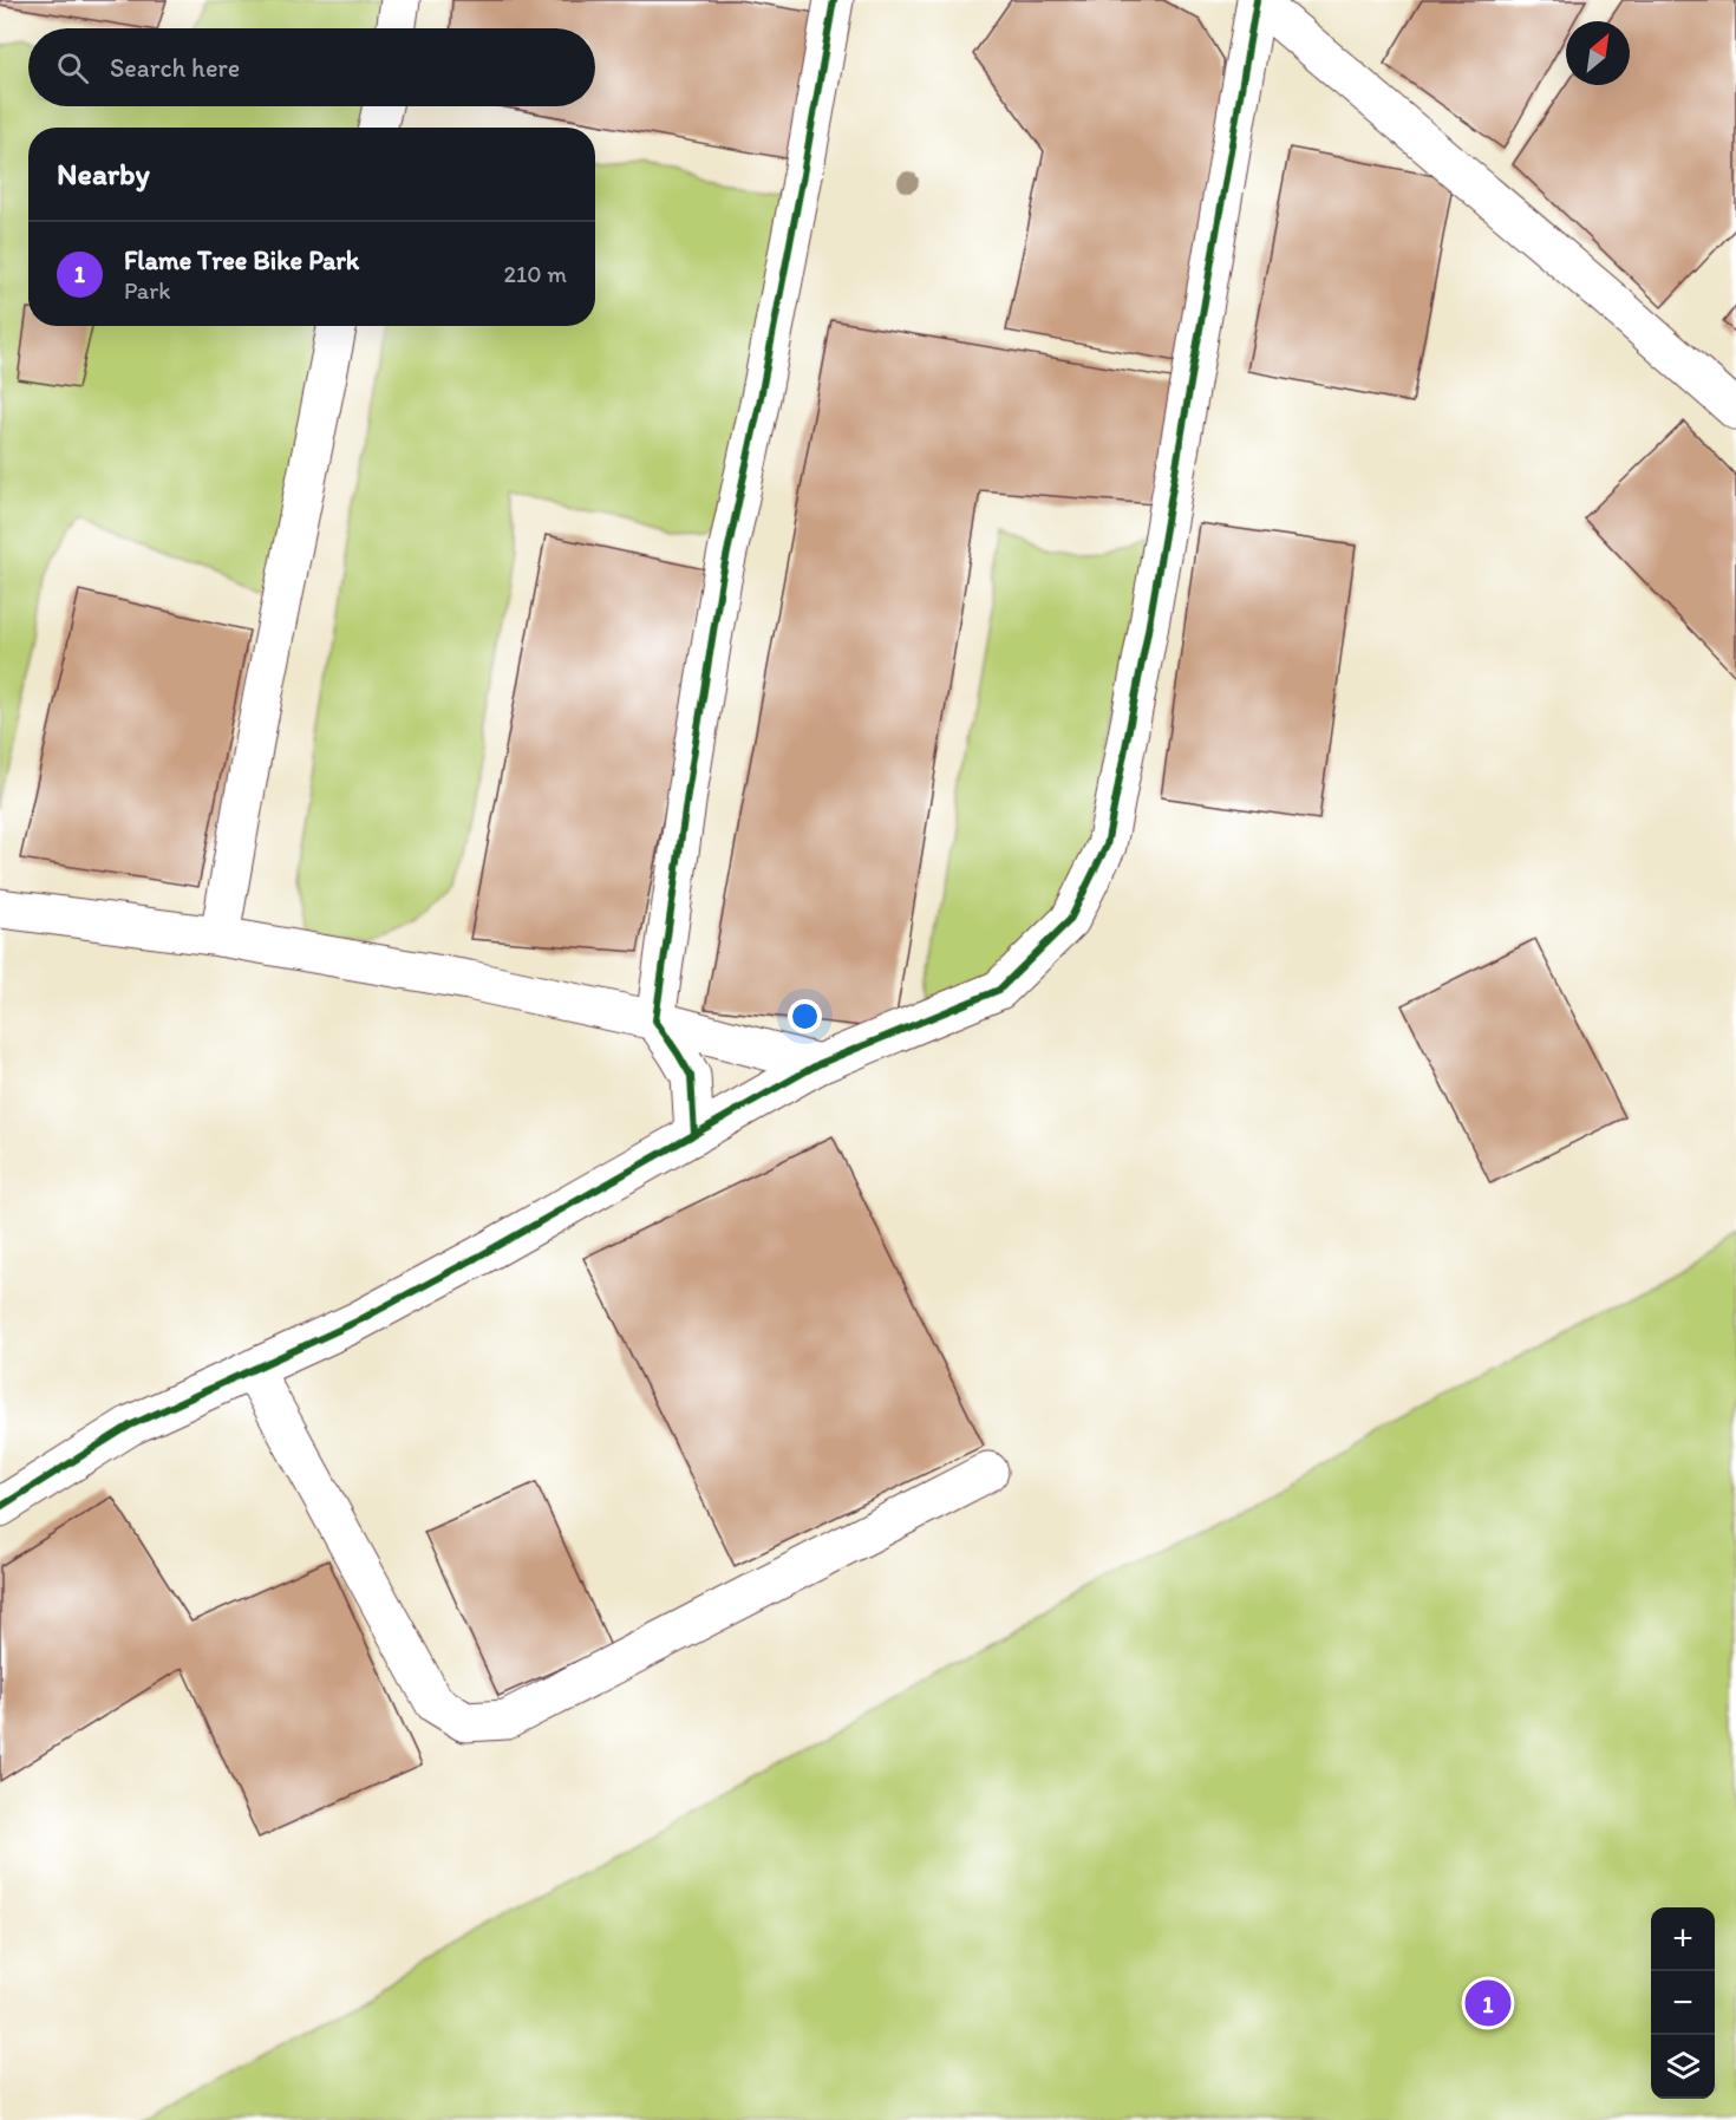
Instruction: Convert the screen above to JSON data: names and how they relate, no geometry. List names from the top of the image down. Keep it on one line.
{"north":"top right","page":{"search":"Search here","heading":"Nearby","list":[{"mark":"1","name":"Flame Tree Bike Park","note":"Park","value":"210 m"}],"map_buttons":["+","−"],"pins":"1"}}
